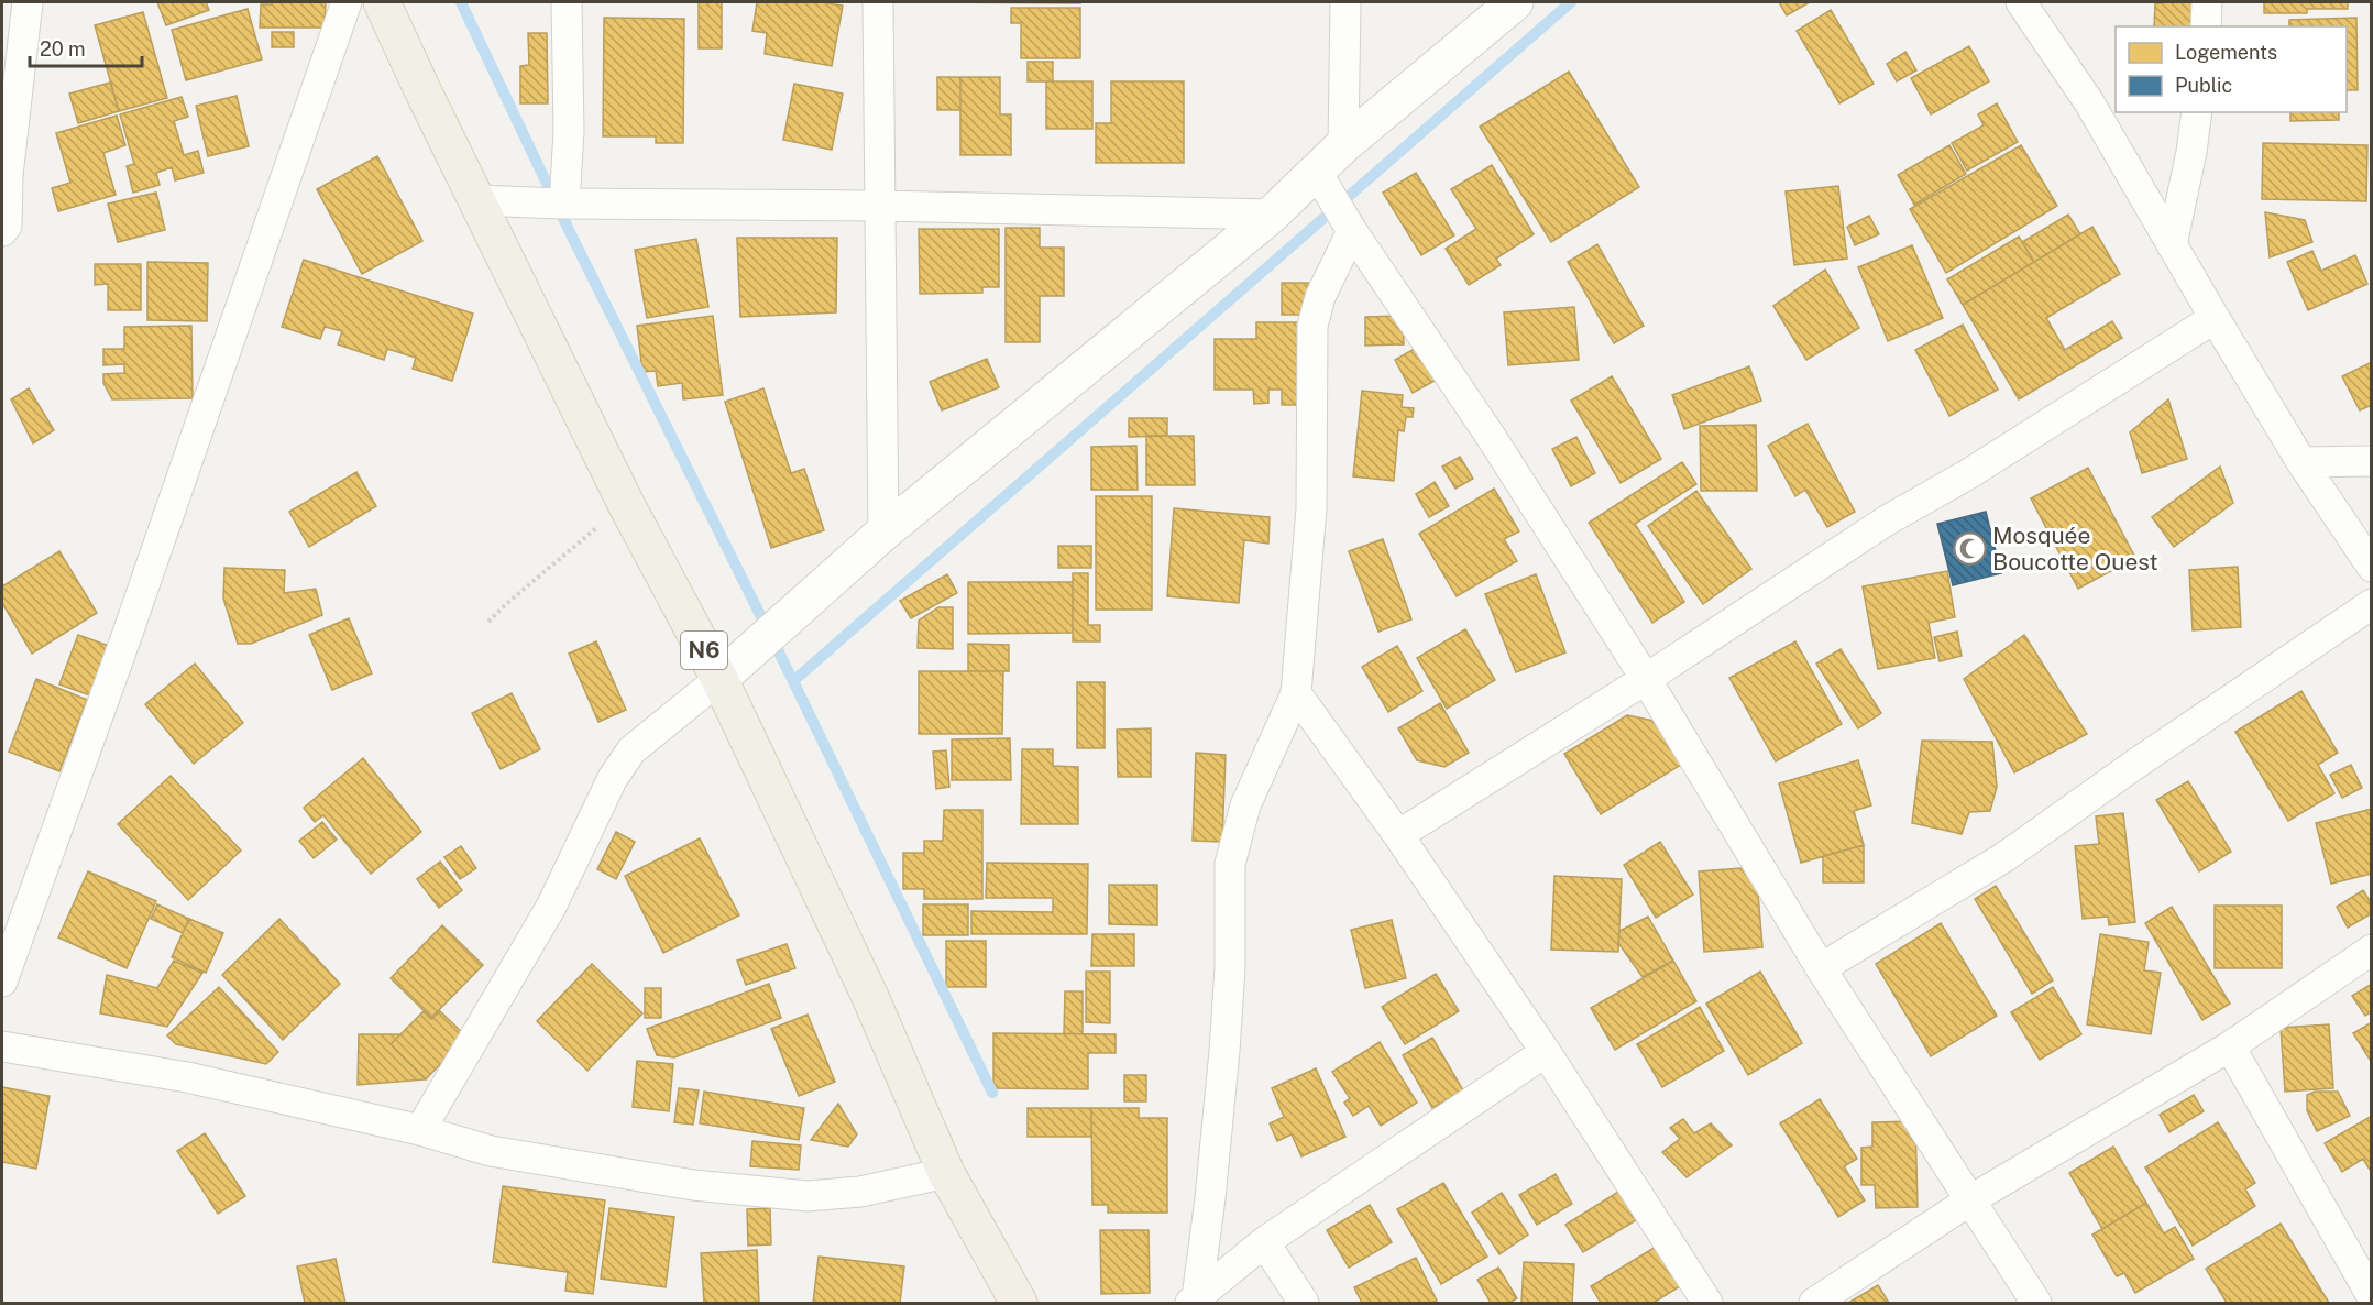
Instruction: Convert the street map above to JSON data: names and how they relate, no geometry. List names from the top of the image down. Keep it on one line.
{"streets":{"main road":["N6"]},"places":{"mosque":["Mosquée Boucotte Ouest"]},"legend":["Logements","Public"],"scale_bar":"20 m"}
